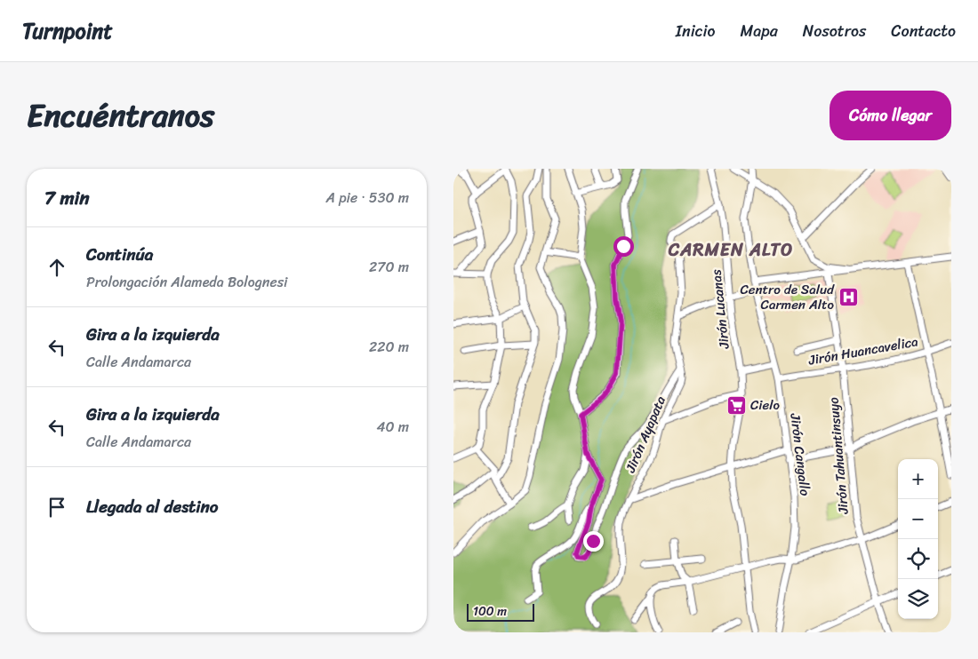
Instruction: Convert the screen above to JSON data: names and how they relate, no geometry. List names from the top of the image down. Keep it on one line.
{"streets":{"street":["Jirón Lucanas","Jirón Huancavelica","Jirón Ayapata","Jirón Cangallo","Jirón Tahuantinsuyo"]},"crossings":[["Jirón Lucanas","Jirón Ayapata"],["Jirón Huancavelica","Jirón Cangallo"],["Jirón Huancavelica","Jirón Tahuantinsuyo"]],"districts":["CARMEN ALTO"],"places":{"hospital":["Centro de Salud Carmen Alto"],"supermarket":["Cielo"]},"scale_bar":"100 m","page":{"header":"Turnpoint","nav":["Inicio","Mapa","Nosotros","Contacto"],"title":"Encuéntranos","buttons":"Cómo llegar","heading":["7 min","A pie · 530 m"],"list":[["Continúa","Prolongación Alameda Bolognesi","270 m"],["Gira a la izquierda","Calle Andamarca","220 m"],["Gira a la izquierda","Calle Andamarca","40 m"],"Llegada al destino"],"map_buttons":["+","−"],"scale":"100 m"}}
